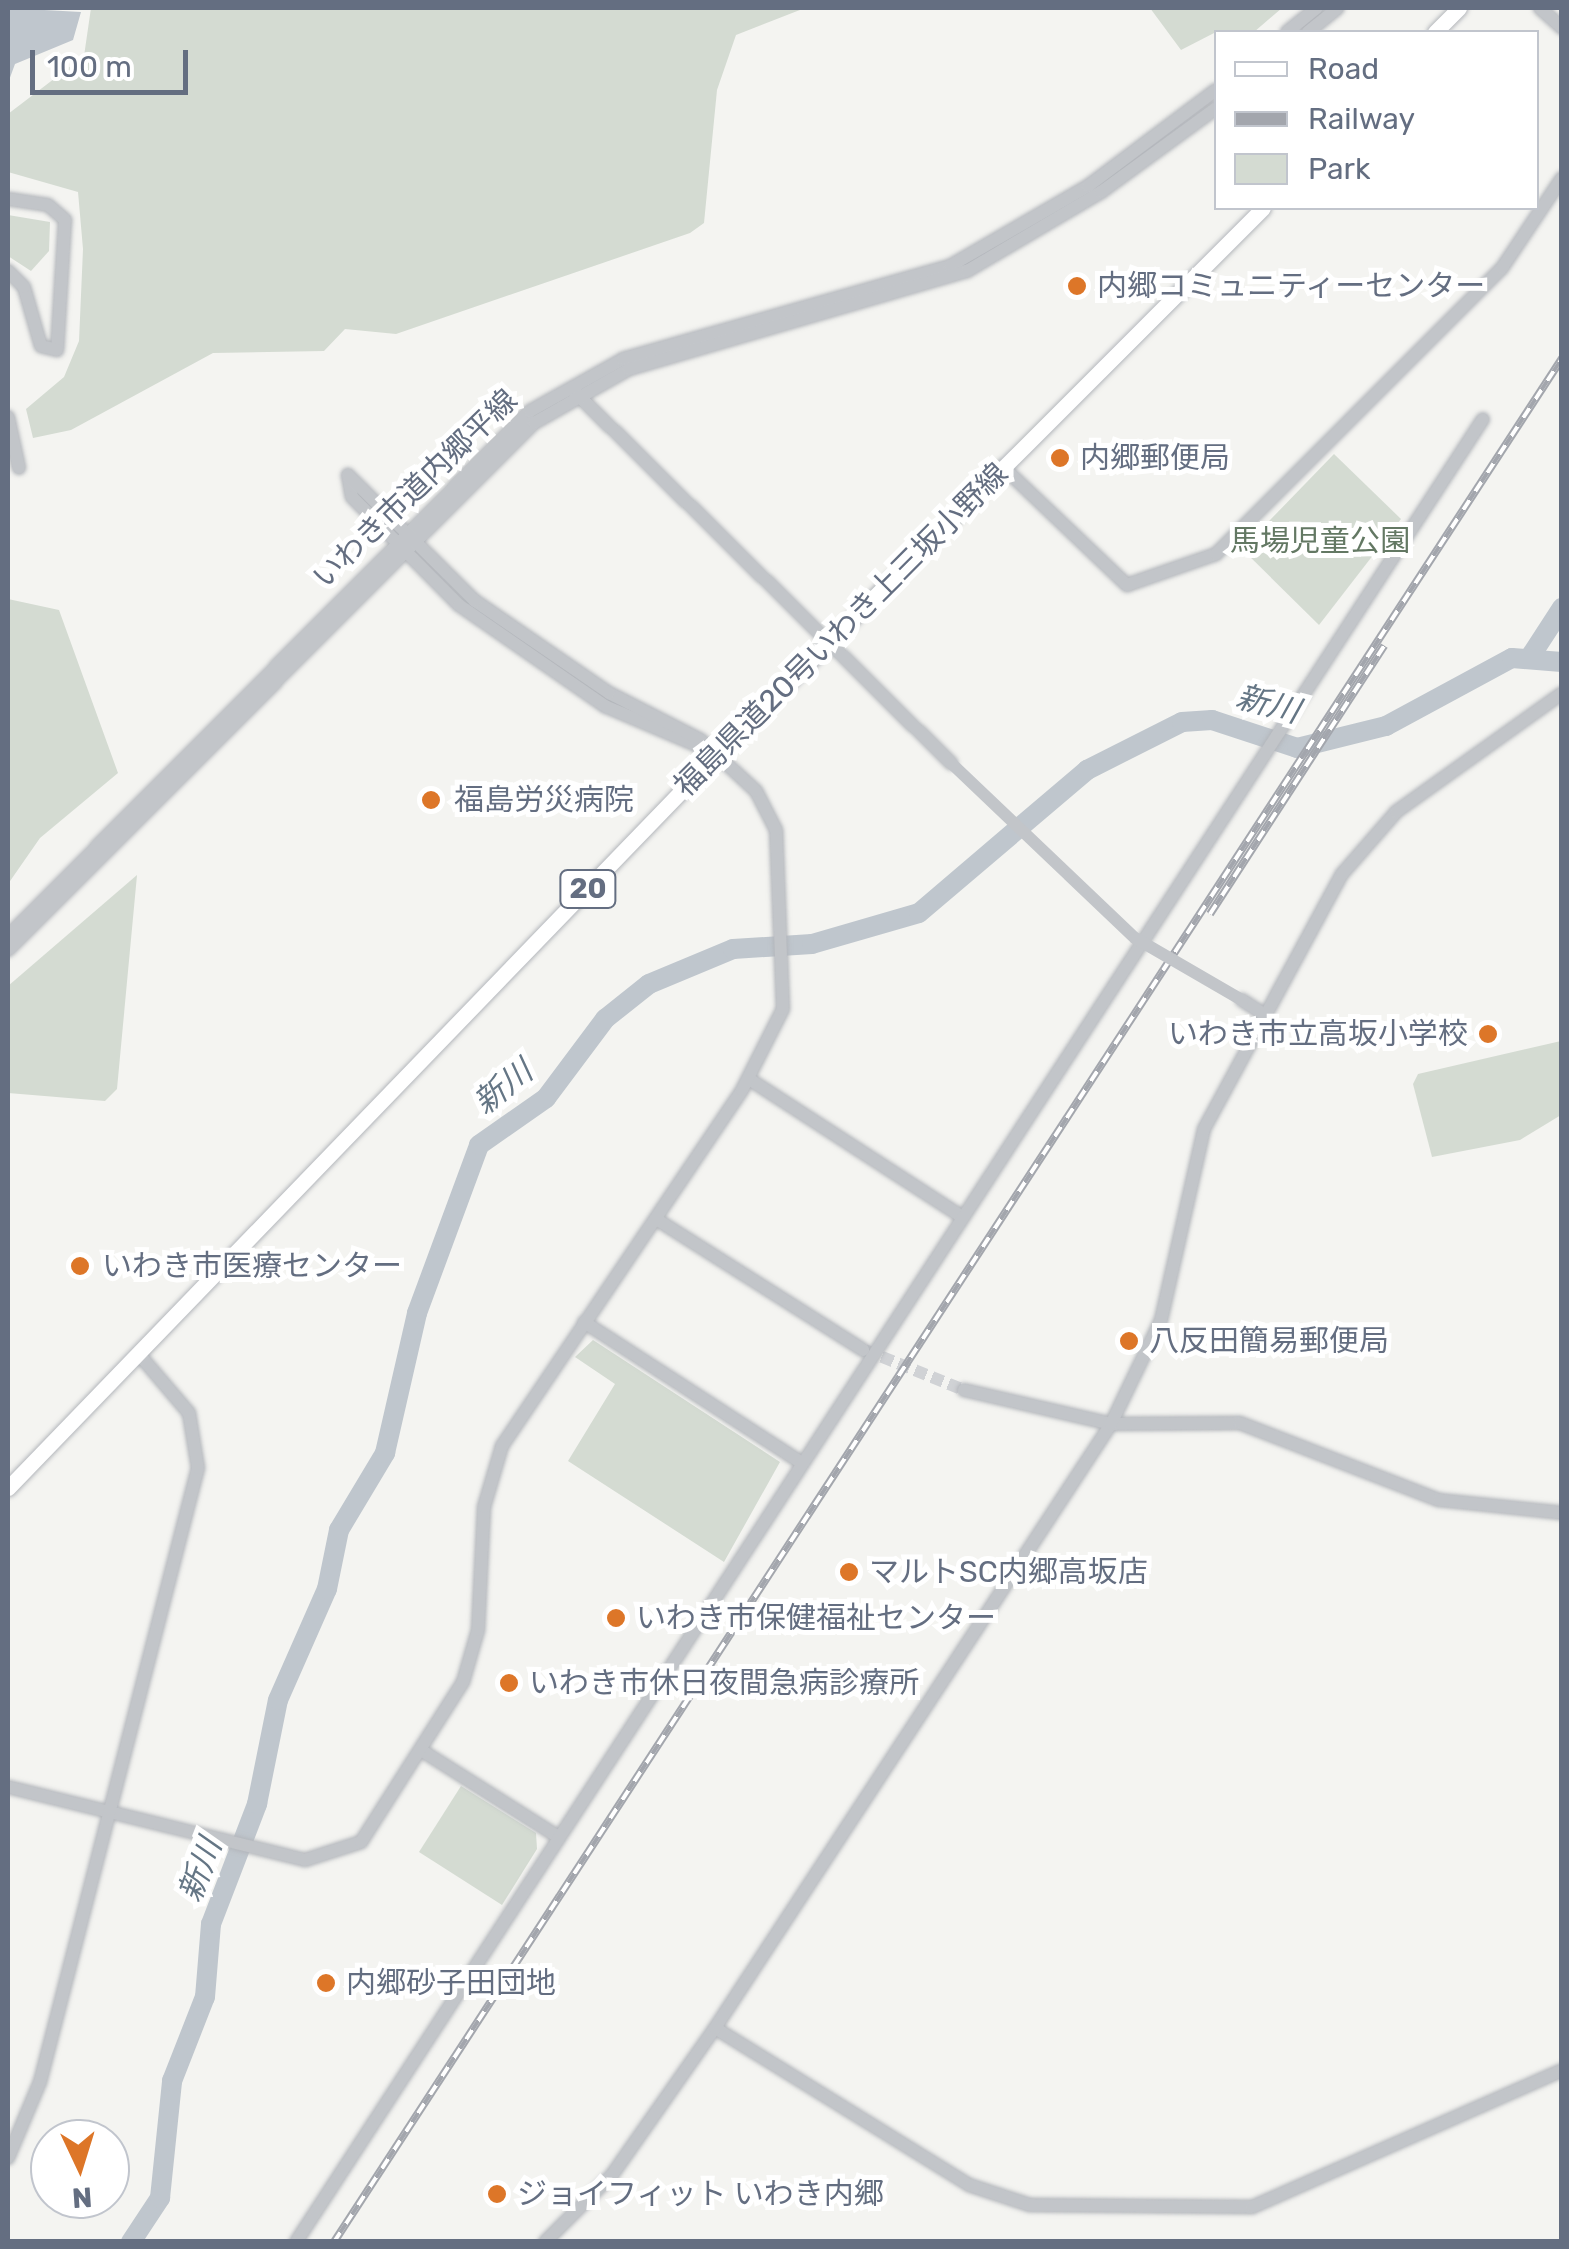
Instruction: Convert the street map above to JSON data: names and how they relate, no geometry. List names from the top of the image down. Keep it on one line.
{"streets":{"main road":["福島県道20号いわき上三坂小野線","20"],"street":["いわき市道内郷平線"]},"water":["新川"],"parks":["馬場児童公園"],"places":["内郷コミュニティーセンター","内郷郵便局","福島労災病院","いわき市立高坂小学校","いわき市医療センター","八反田簡易郵便局","マルトSC内郷高坂店","いわき市保健福祉センター","いわき市休日夜間急病診療所","内郷砂子田団地","ジョイフィット いわき内郷"],"legend":["Road","Railway","Park"],"scale_bar":"100 m","north":"bottom"}
